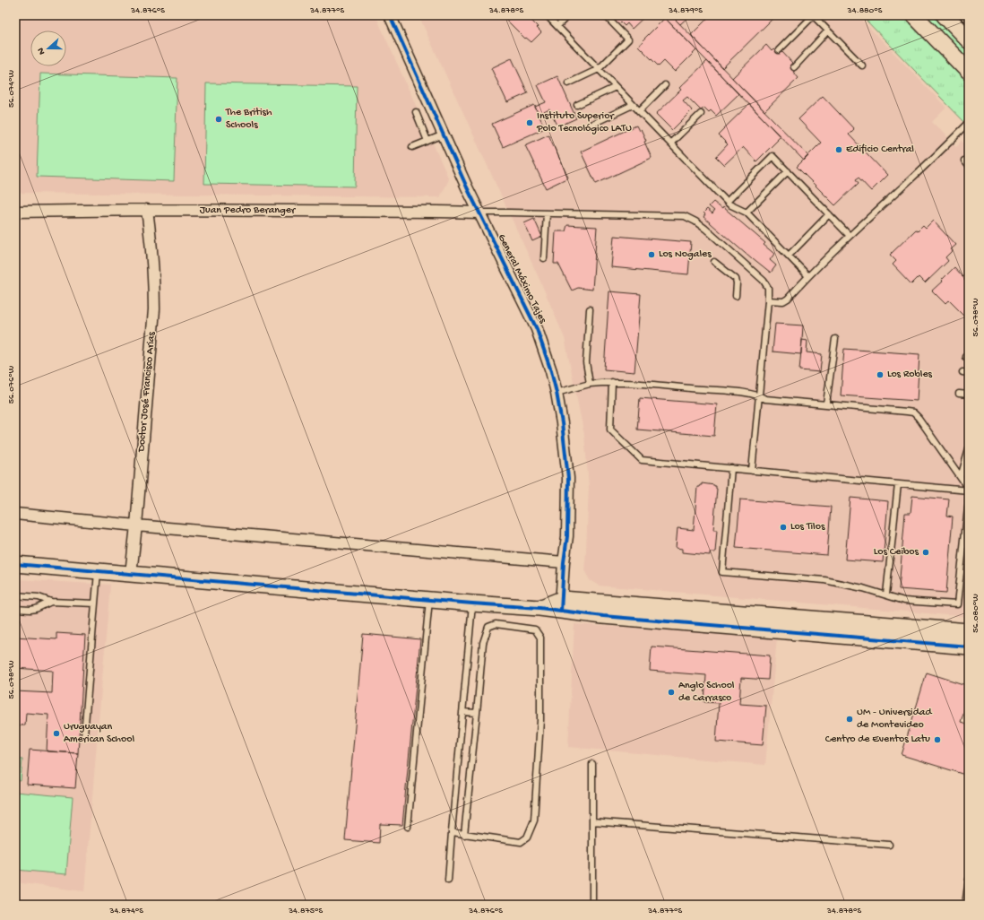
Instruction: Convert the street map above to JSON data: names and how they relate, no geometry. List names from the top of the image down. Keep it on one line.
{"streets":{"street":["Juan Pedro Beranger","General Máximo Tajes","Doctor José Francisco Arias"]},"crossings":[["Juan Pedro Beranger","General Máximo Tajes"],["Juan Pedro Beranger","Doctor José Francisco Arias"]],"places":["The British Schools","Instituto Superior Polo Tecnológico LATU","Edificio Central","Los Nogales","Los Robles","Los Tilos","Los Ceibos","Anglo School de Carrasco","UM - Universidad de Montevideo","Uruguayan American School","Centro de Eventos Latu"],"north":"left","coordinates":["34.876°S","34.877°S","34.878°S","34.879°S","34.880°S","56.074°W","56.078°W","56.076°W","56.080°W","34.874°S","34.875°S"]}
